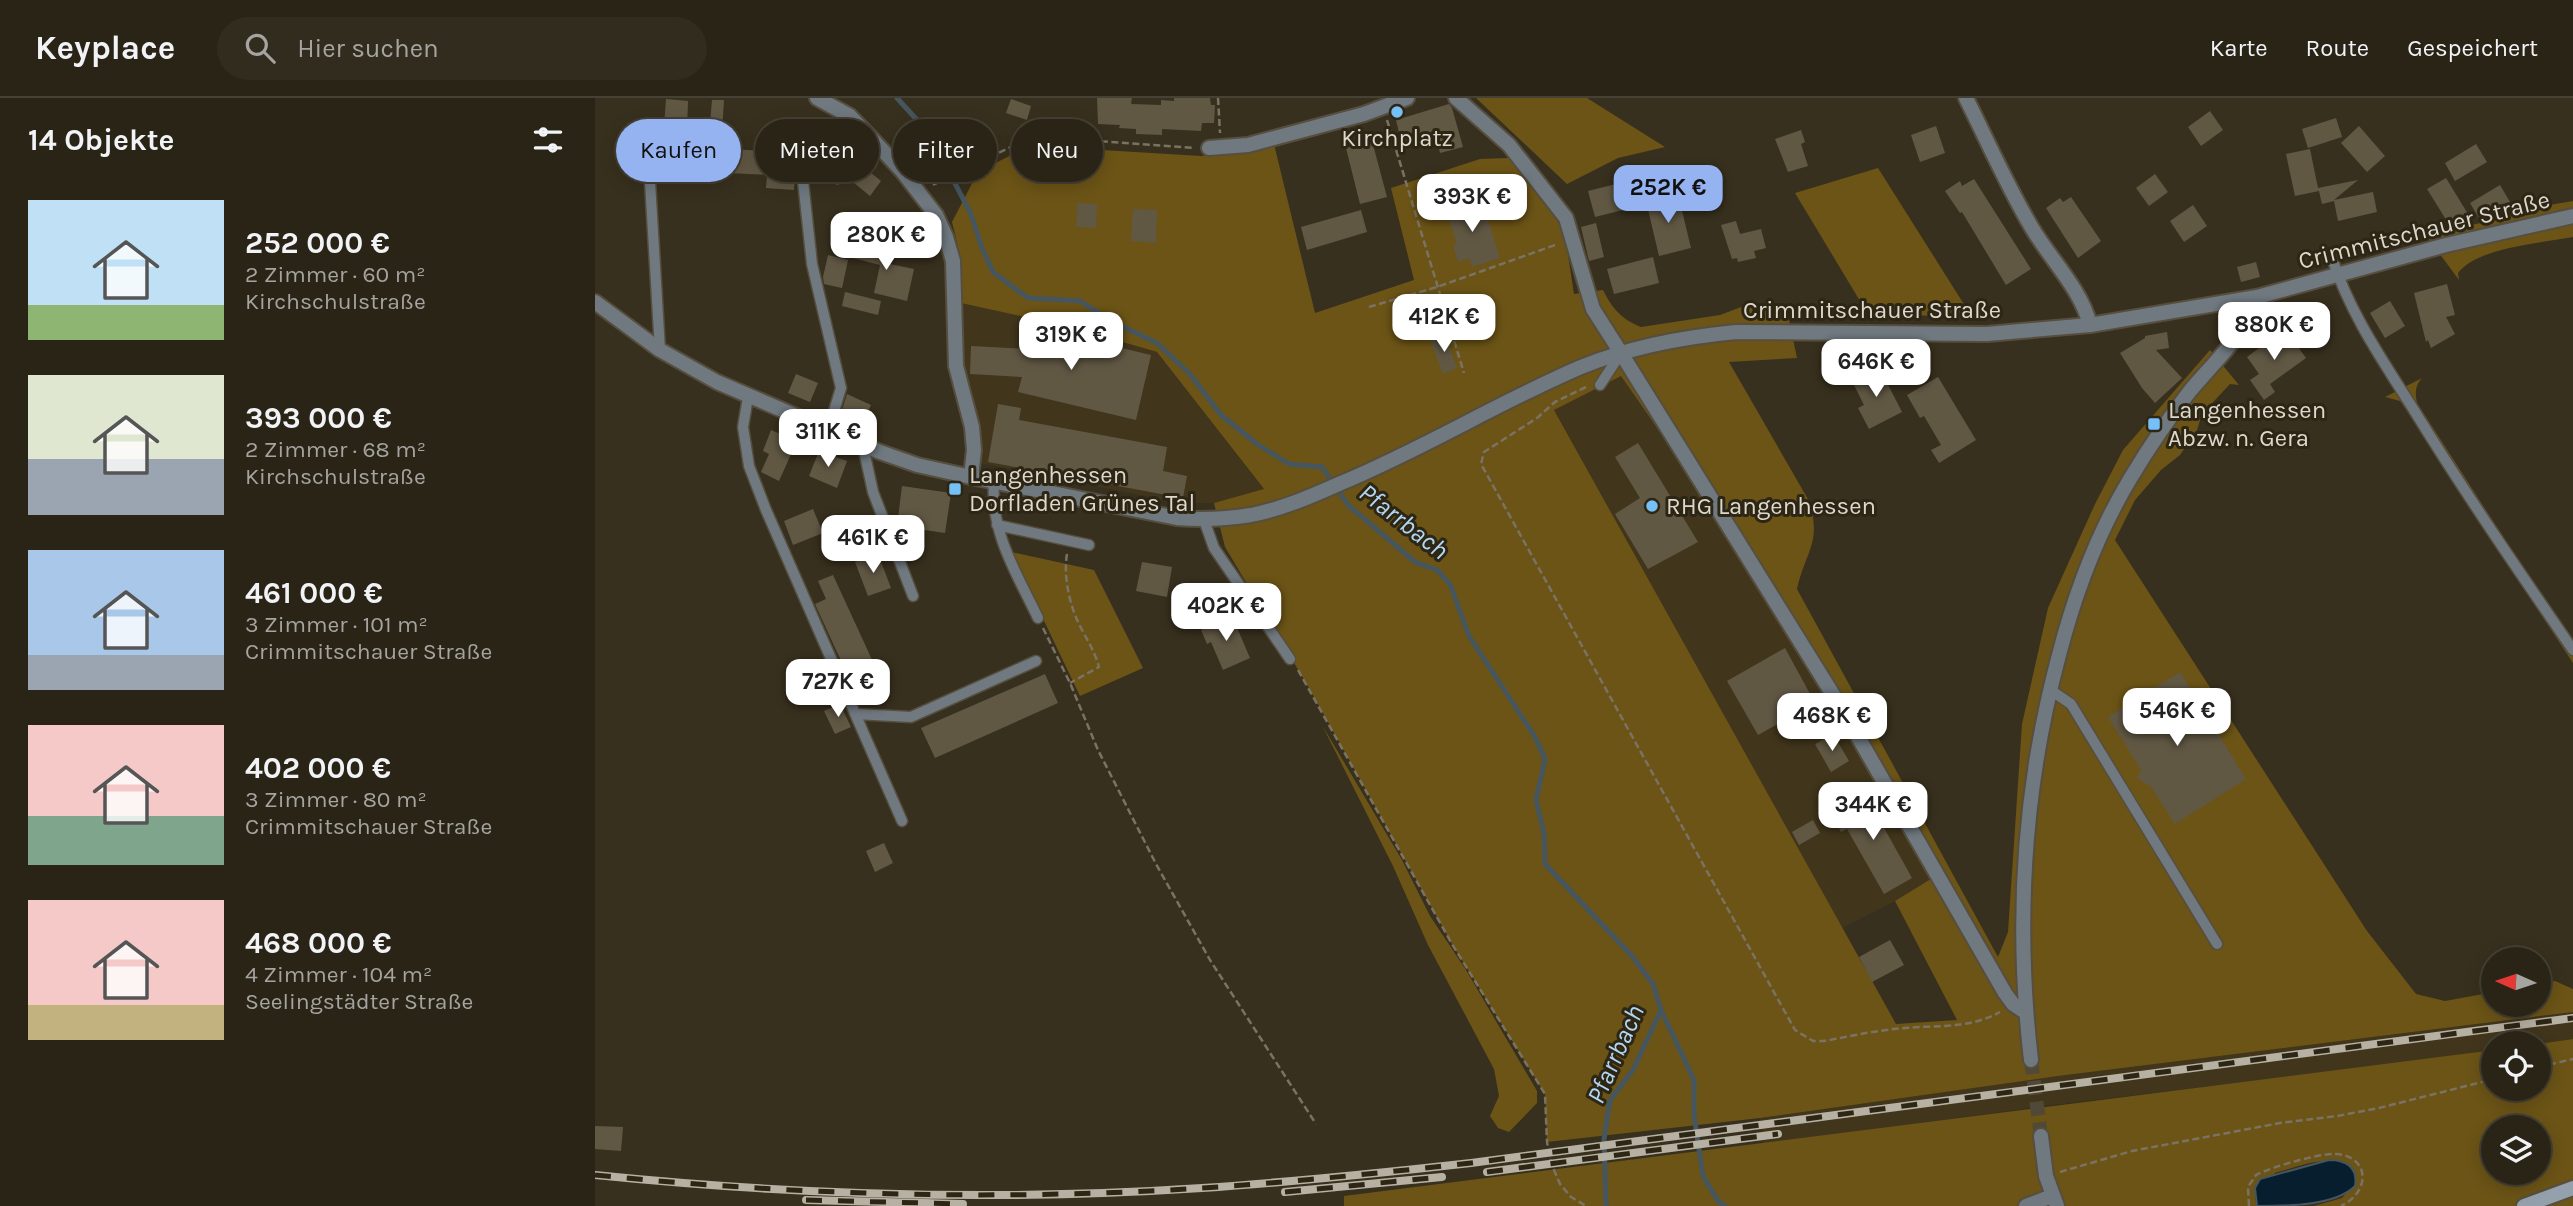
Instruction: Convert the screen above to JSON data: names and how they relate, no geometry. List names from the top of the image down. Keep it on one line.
{"streets":{"street":["Crimmitschauer Straße"]},"water":["Pfarrbach"],"places":{"other":["Kirchplatz","RHG Langenhessen"],"transit":["Langenhessen Abzw. n. Gera","Langenhessen Dorfladen Grünes Tal"]},"north":"left","page":{"header":"Keyplace","search":"Hier suchen","nav":["Karte","Route","Gespeichert"],"heading":"14 Objekte","chip":["Kaufen","Mieten","Filter","Neu"],"price":["252K €","393K €","280K €","412K €","880K €","319K €","646K €","311K €","461K €","402K €","727K €","546K €","468K €","344K €"],"list":[{"name":"252 000 €","note":"2 Zimmer · 60 m² · Kirchschulstraße"},{"name":"393 000 €","note":"2 Zimmer · 68 m² · Kirchschulstraße"},{"name":"461 000 €","note":"3 Zimmer · 101 m² · Crimmitschauer Straße"},{"name":"402 000 €","note":"3 Zimmer · 80 m² · Crimmitschauer Straße"},{"name":"468 000 €","note":"4 Zimmer · 104 m² · Seelingstädter Straße"}]}}
